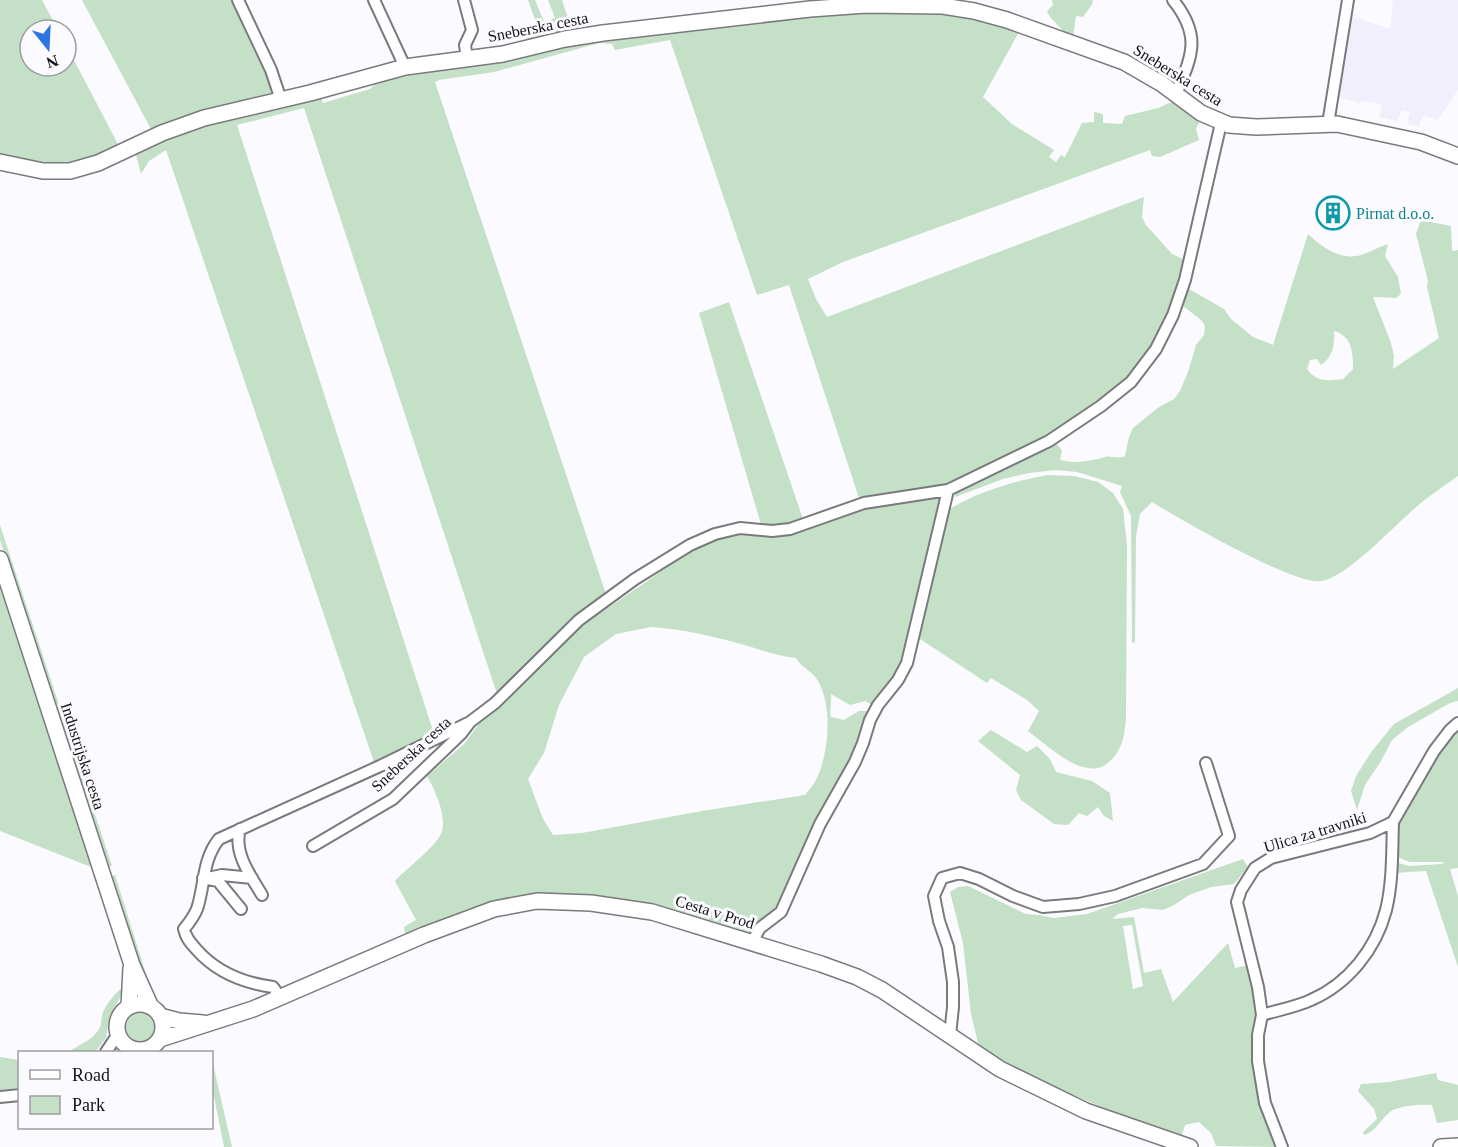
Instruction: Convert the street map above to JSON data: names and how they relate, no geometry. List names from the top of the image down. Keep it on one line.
{"streets":{"street":["Sneberska cesta","Industrijska cesta","Ulica za travniki","Cesta v Prod"]},"crossings":[["Industrijska cesta","Cesta v Prod"]],"places":{"building":["Pirnat d.o.o."]},"legend":["Road","Park"],"north":"bottom"}
